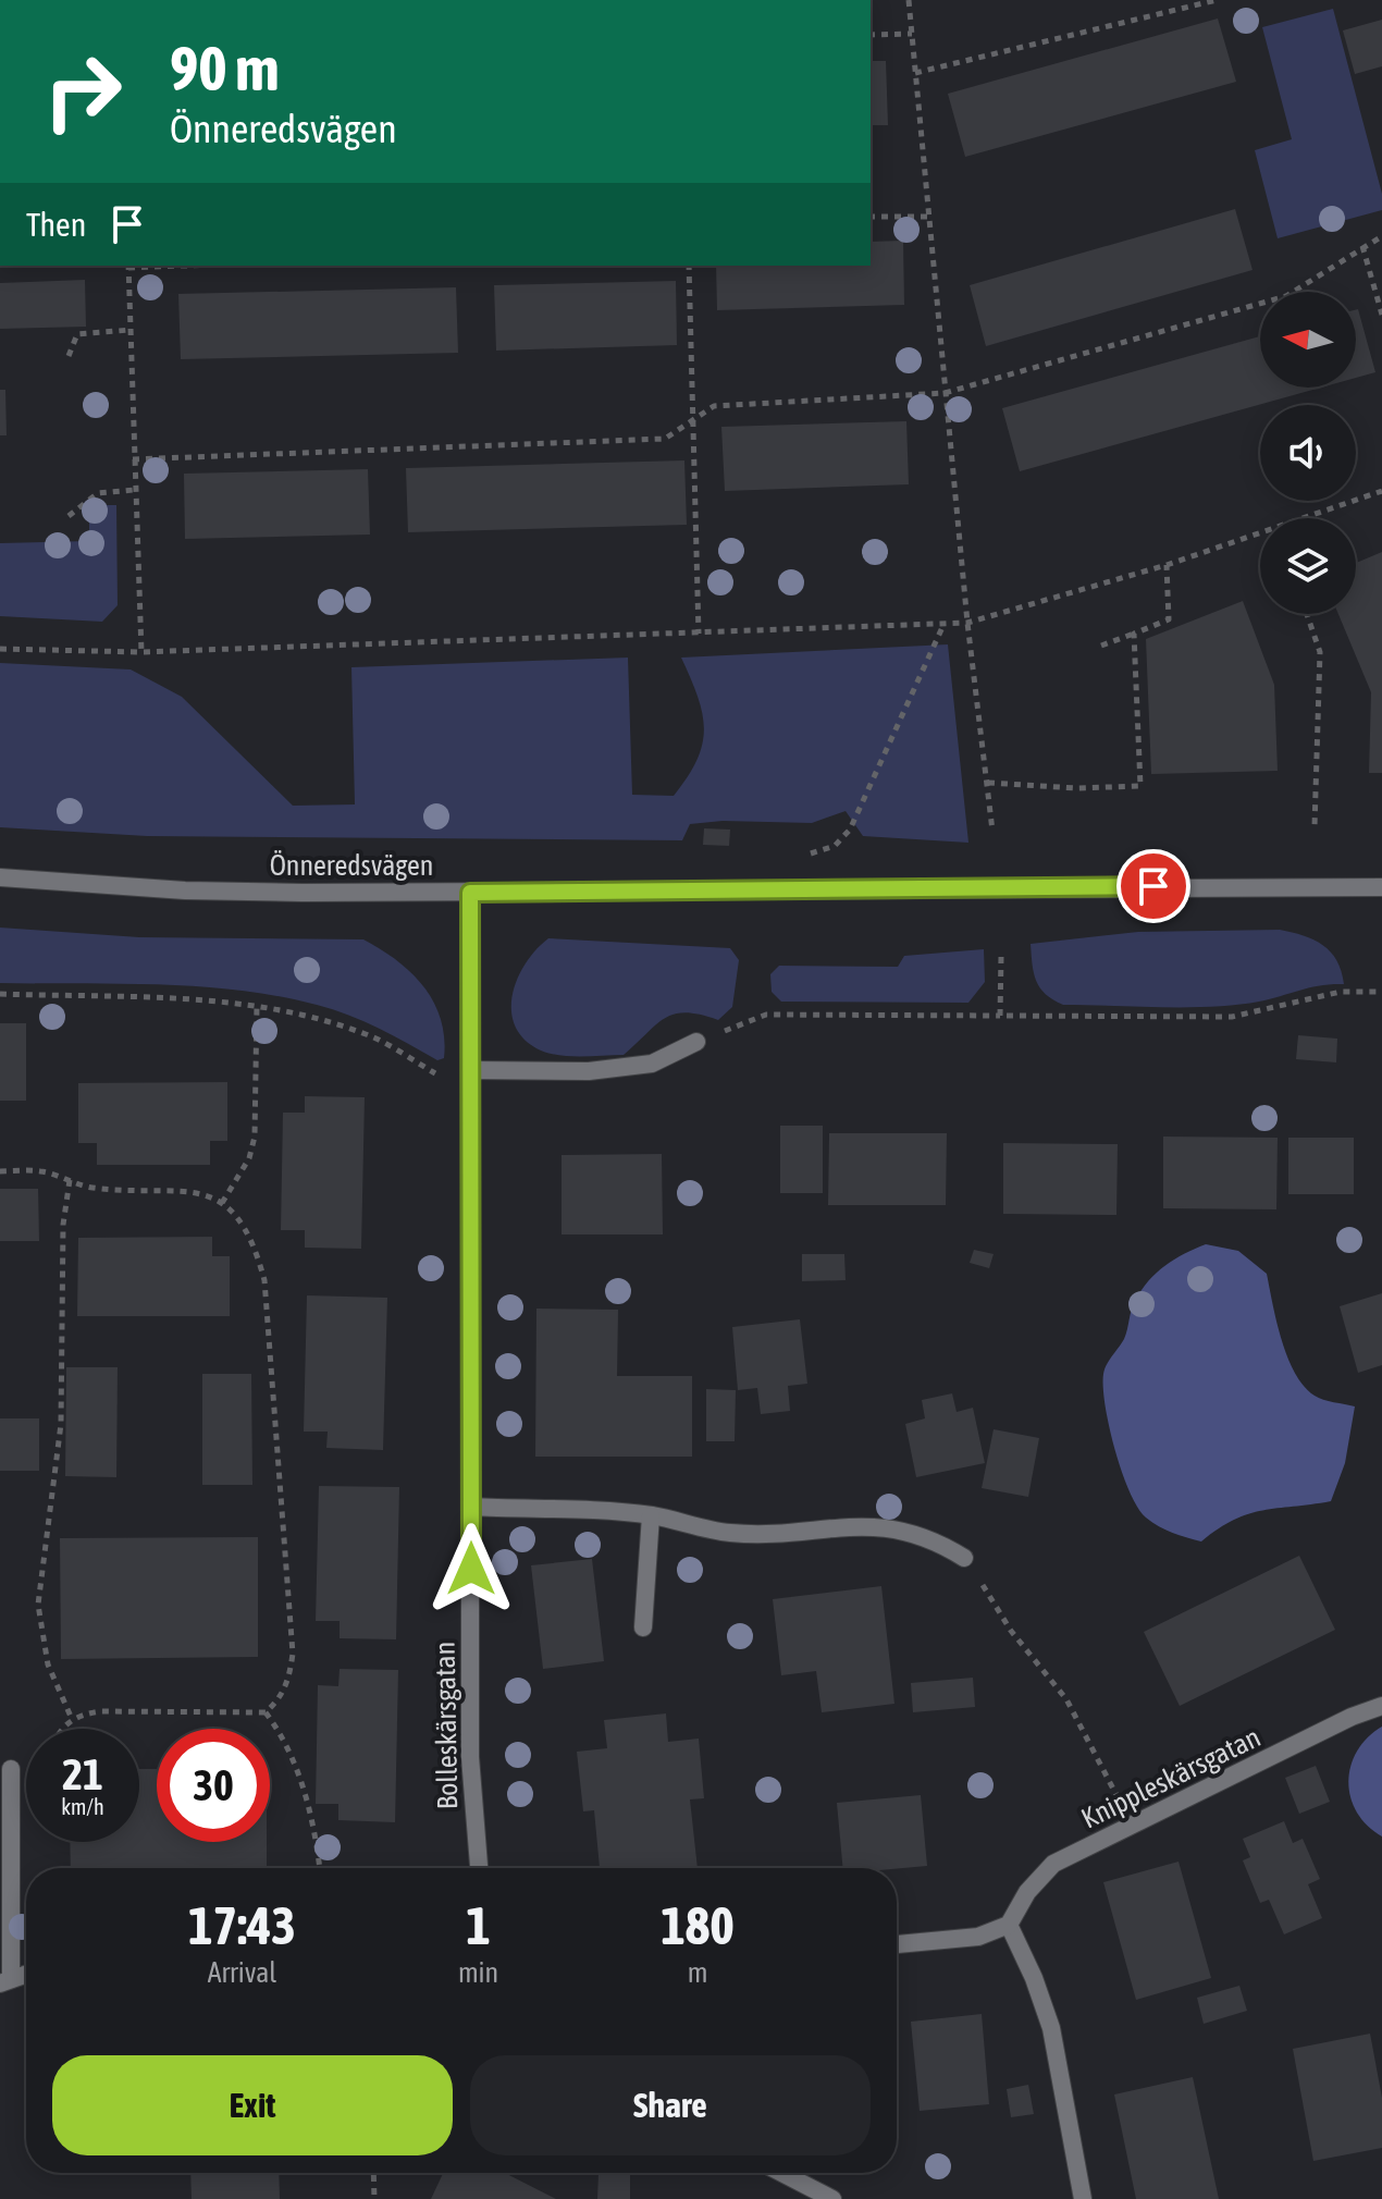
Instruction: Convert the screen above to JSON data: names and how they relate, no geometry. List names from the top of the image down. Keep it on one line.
{"streets":{"street":["Önneredsvägen","Bolleskärsgatan","Knippleskärsgatan"]},"crossings":[["Önneredsvägen","Bolleskärsgatan"]],"north":"left","page":{"turn":["90 m","Önneredsvägen"],"then":"Then","speed":"21 km/h","limit":"30","eta":["17:43","Arrival","1","min","180","m"],"buttons":["Exit","Share"]}}
